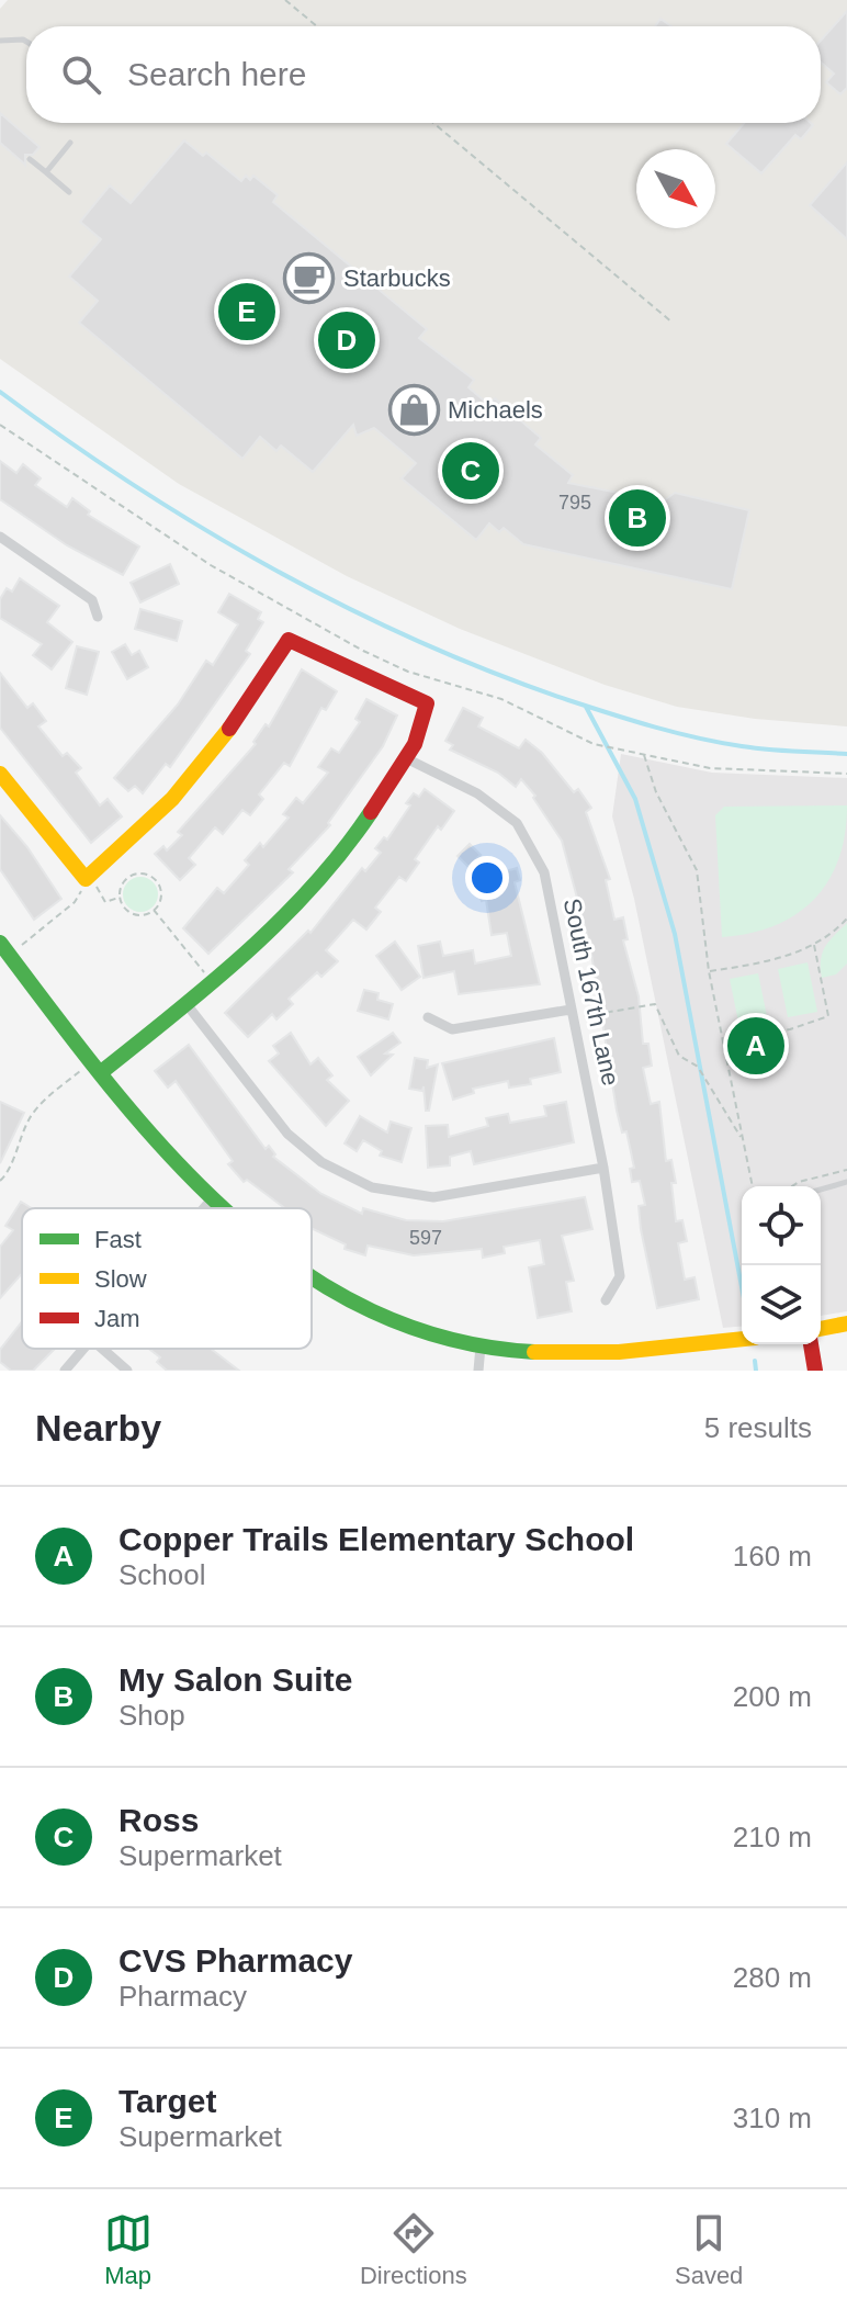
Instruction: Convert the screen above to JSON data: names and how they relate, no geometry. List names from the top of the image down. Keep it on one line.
{"streets":{"street":["South 167th Lane"]},"places":{"cafe":["Starbucks"],"shop":["Michaels"]},"house_numbers":["795","597"],"legend":["Fast","Slow","Jam"],"north":"bottom right","page":{"search":"Search here","pins":["E","D","C","B","A"],"heading":["Nearby","5 results"],"list":[{"mark":"A","name":"Copper Trails Elementary School","note":"School","value":"160 m"},{"mark":"B","name":"My Salon Suite","note":"Shop","value":"200 m"},{"mark":"C","name":"Ross","note":"Supermarket","value":"210 m"},{"mark":"D","name":"CVS Pharmacy","note":"Pharmacy","value":"280 m"},{"mark":"E","name":"Target","note":"Supermarket","value":"310 m"}],"nav":["Map","Directions","Saved"]}}
